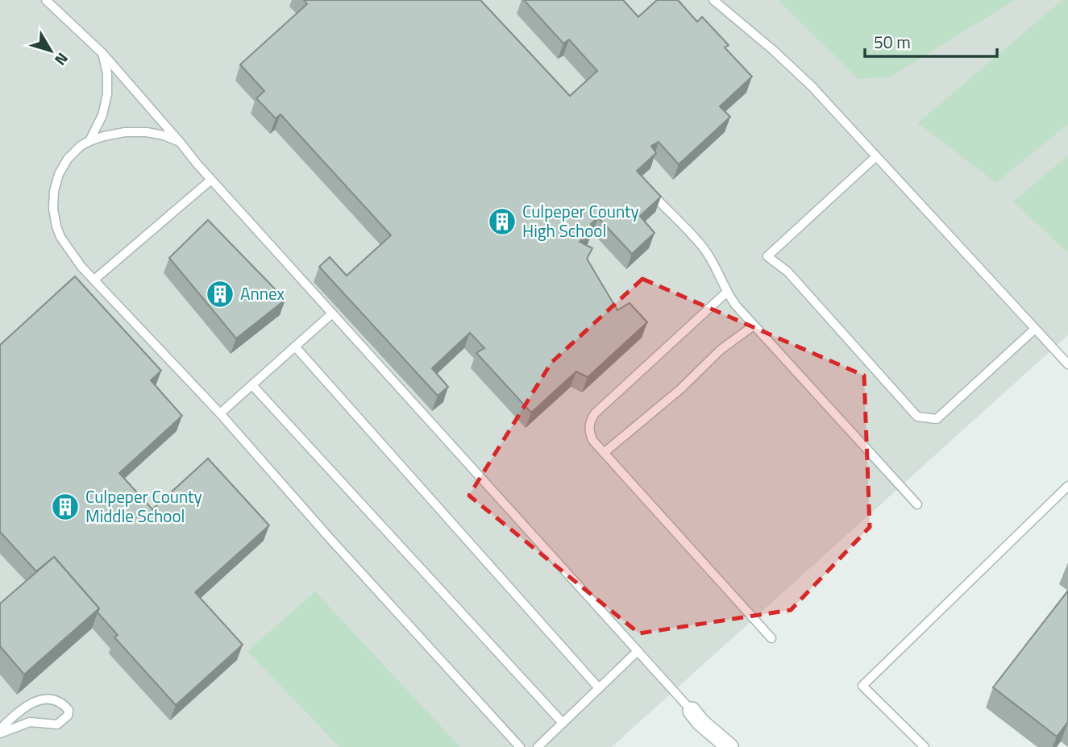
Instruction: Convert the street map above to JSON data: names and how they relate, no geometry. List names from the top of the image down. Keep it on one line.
{"places":{"building":["Culpeper County High School","Annex","Culpeper County Middle School"]},"scale_bar":"50 m","north":"bottom right"}
